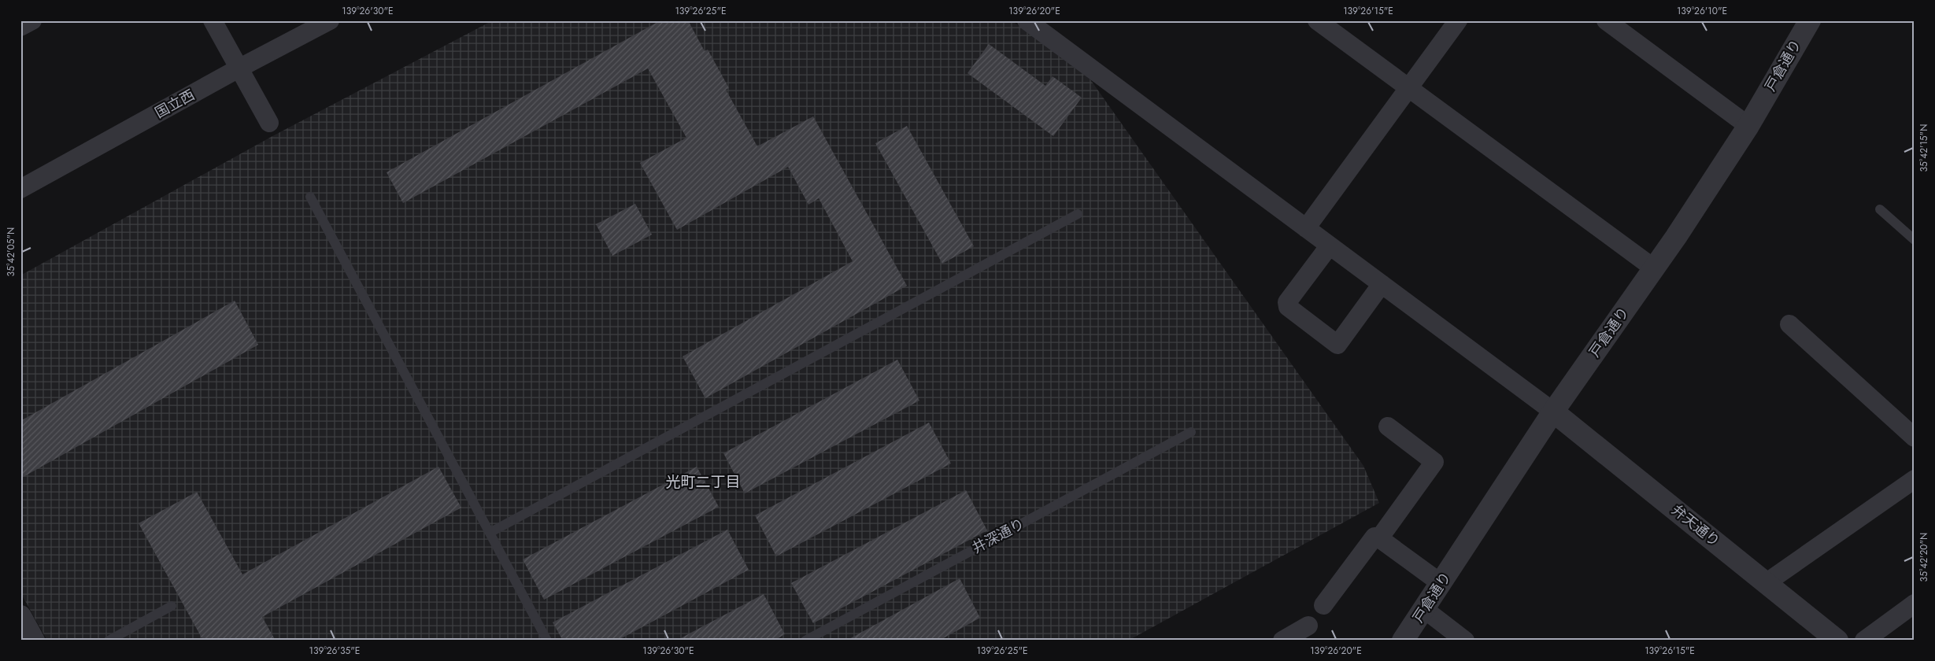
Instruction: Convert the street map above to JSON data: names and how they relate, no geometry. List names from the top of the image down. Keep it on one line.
{"streets":{"street":["戸倉通り","国立西","弁天通り"],"lane":["井深通り"]},"crossings":[["戸倉通り","弁天通り"]],"districts":["光町二丁目"],"coordinates":["139°26'30\"E","139°26'25\"E","139°26'20\"E","139°26'15\"E","139°26'10\"E","35°42'15\"N","35°42'05\"N","35°42'20\"N","139°26'35\"E"]}
